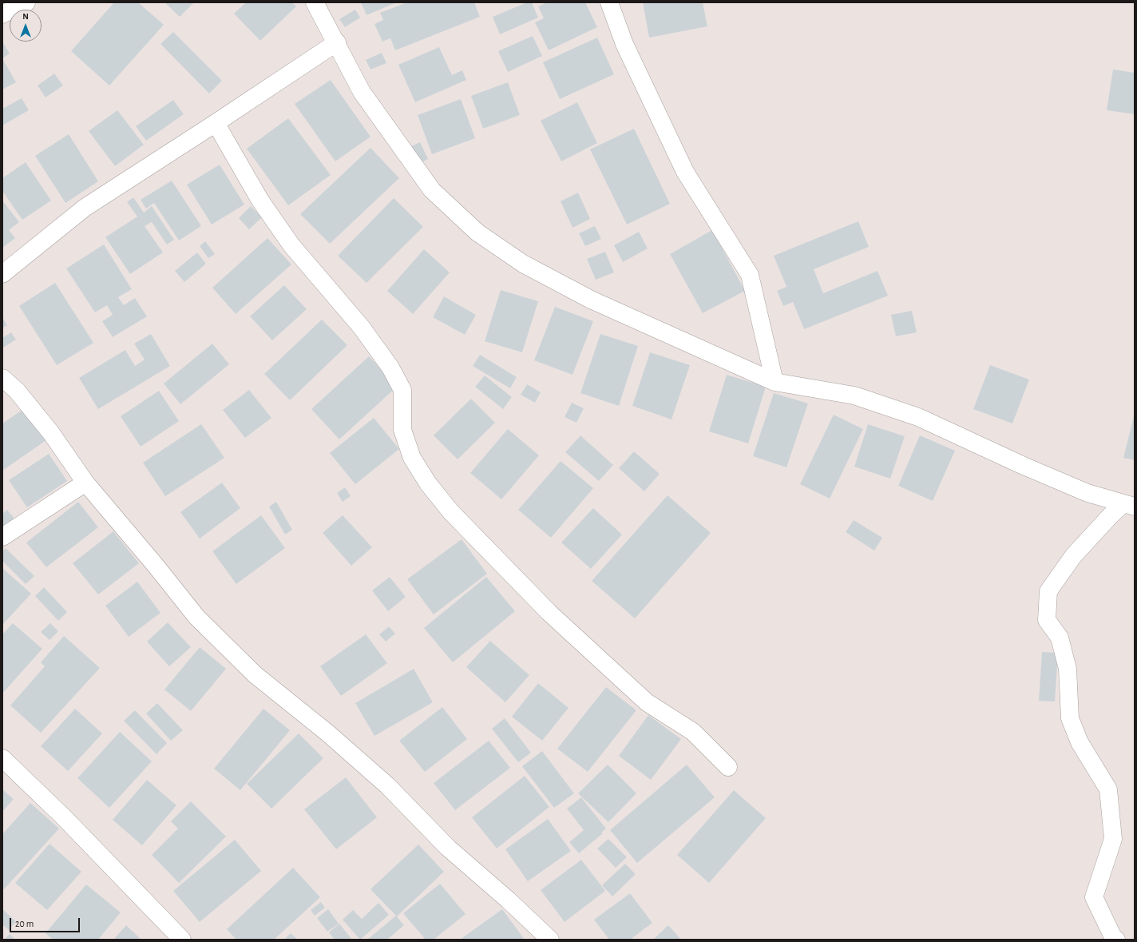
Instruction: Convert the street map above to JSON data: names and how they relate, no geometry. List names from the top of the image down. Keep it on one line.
{"scale_bar":"20 m","north":"top"}
